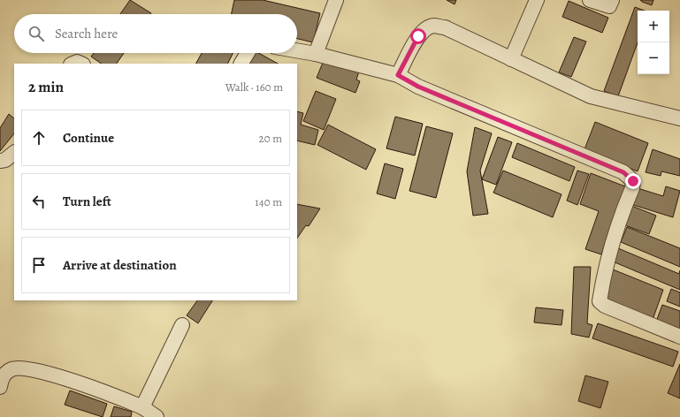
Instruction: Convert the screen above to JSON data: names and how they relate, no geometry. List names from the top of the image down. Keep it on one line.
{"page":{"map_buttons":["+","−"],"search":"Search here","heading":["2 min","Walk · 160 m"],"list":[["Continue","20 m"],["Turn left","140 m"],"Arrive at destination"]}}
